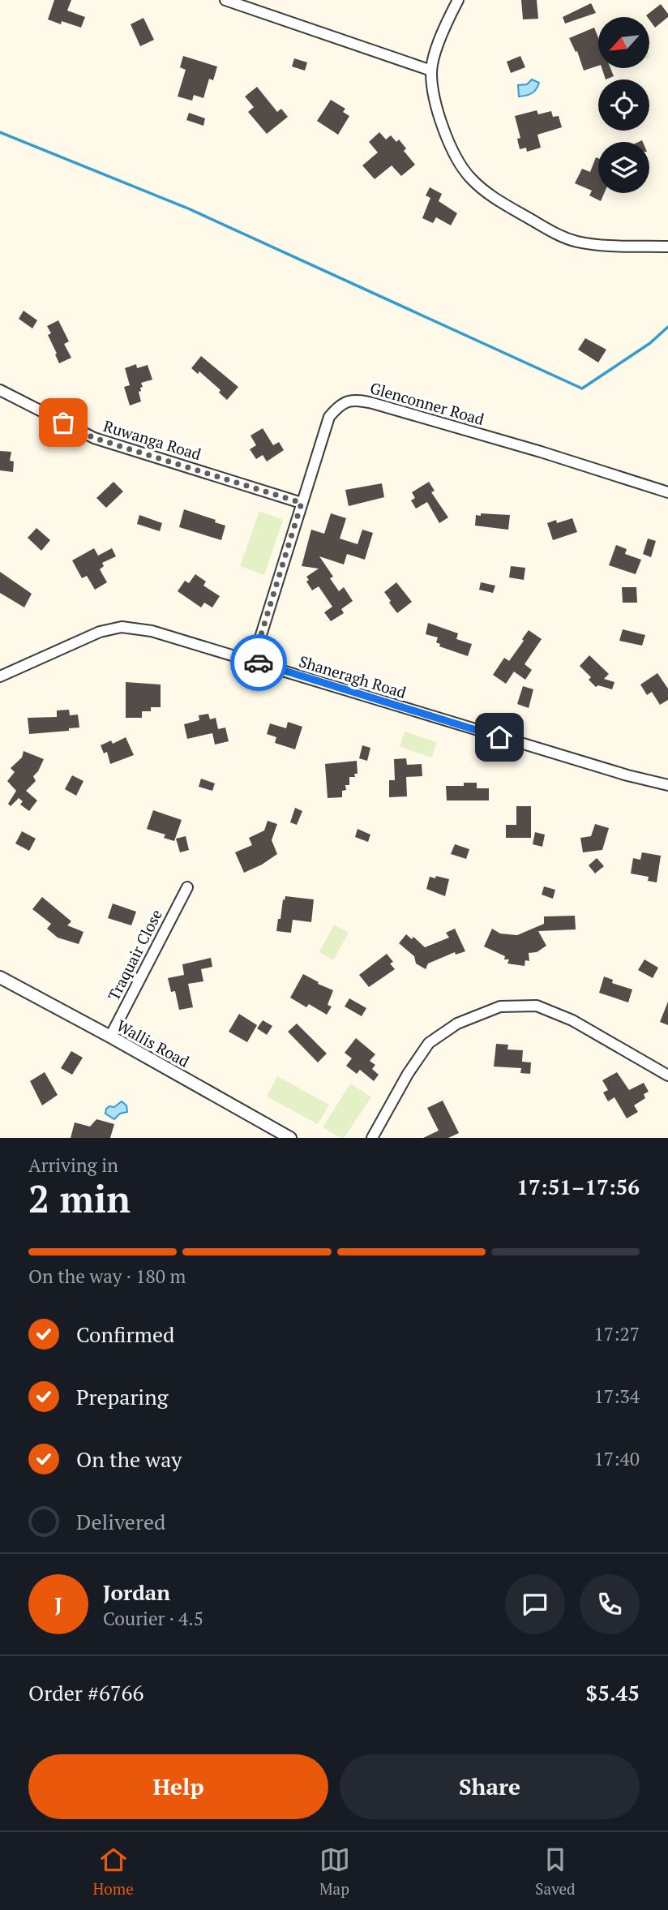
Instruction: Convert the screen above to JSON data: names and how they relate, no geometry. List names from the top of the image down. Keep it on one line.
{"streets":{"street":["Glenconner Road","Ruwanga Road","Shaneragh Road","Traquair Close","Wallis Road"]},"crossings":[["Glenconner Road","Ruwanga Road"],["Glenconner Road","Shaneragh Road"],["Traquair Close","Wallis Road"]],"north":"bottom left","page":{"heading":["2 min","Arriving in","17:51–17:56"],"panel":["Jordan","Courier · 4.5","Order #6766","$5.45"],"bar":"On the way · 180 m","list":[["Confirmed","17:27"],["Preparing","17:34"],["On the way","17:40"],"Delivered"],"round":"J","buttons":["Help","Share"],"tabs":["Home","Map","Saved"]}}
